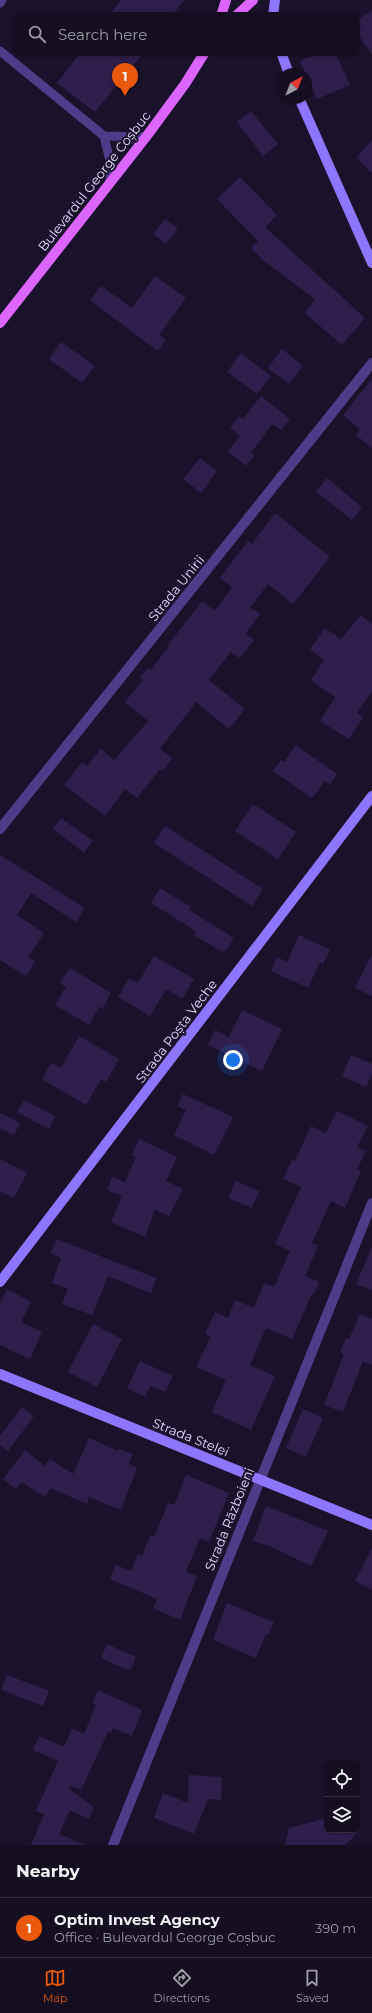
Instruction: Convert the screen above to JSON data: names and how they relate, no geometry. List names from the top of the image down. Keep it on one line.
{"streets":{"main road":["Bulevardul George Coșbuc"],"street":["Strada Unirii","Strada Poșta Veche","Strada Stelei","Strada Războieni"]},"crossings":[["Strada Stelei","Strada Războieni"]],"north":"top right","page":{"search":"Search here","pins":"1","heading":"Nearby","list":[{"mark":"1","name":"Optim Invest Agency","note":"Office · Bulevardul George Coșbuc","value":"390 m"}],"nav":["Map","Directions","Saved"]}}
